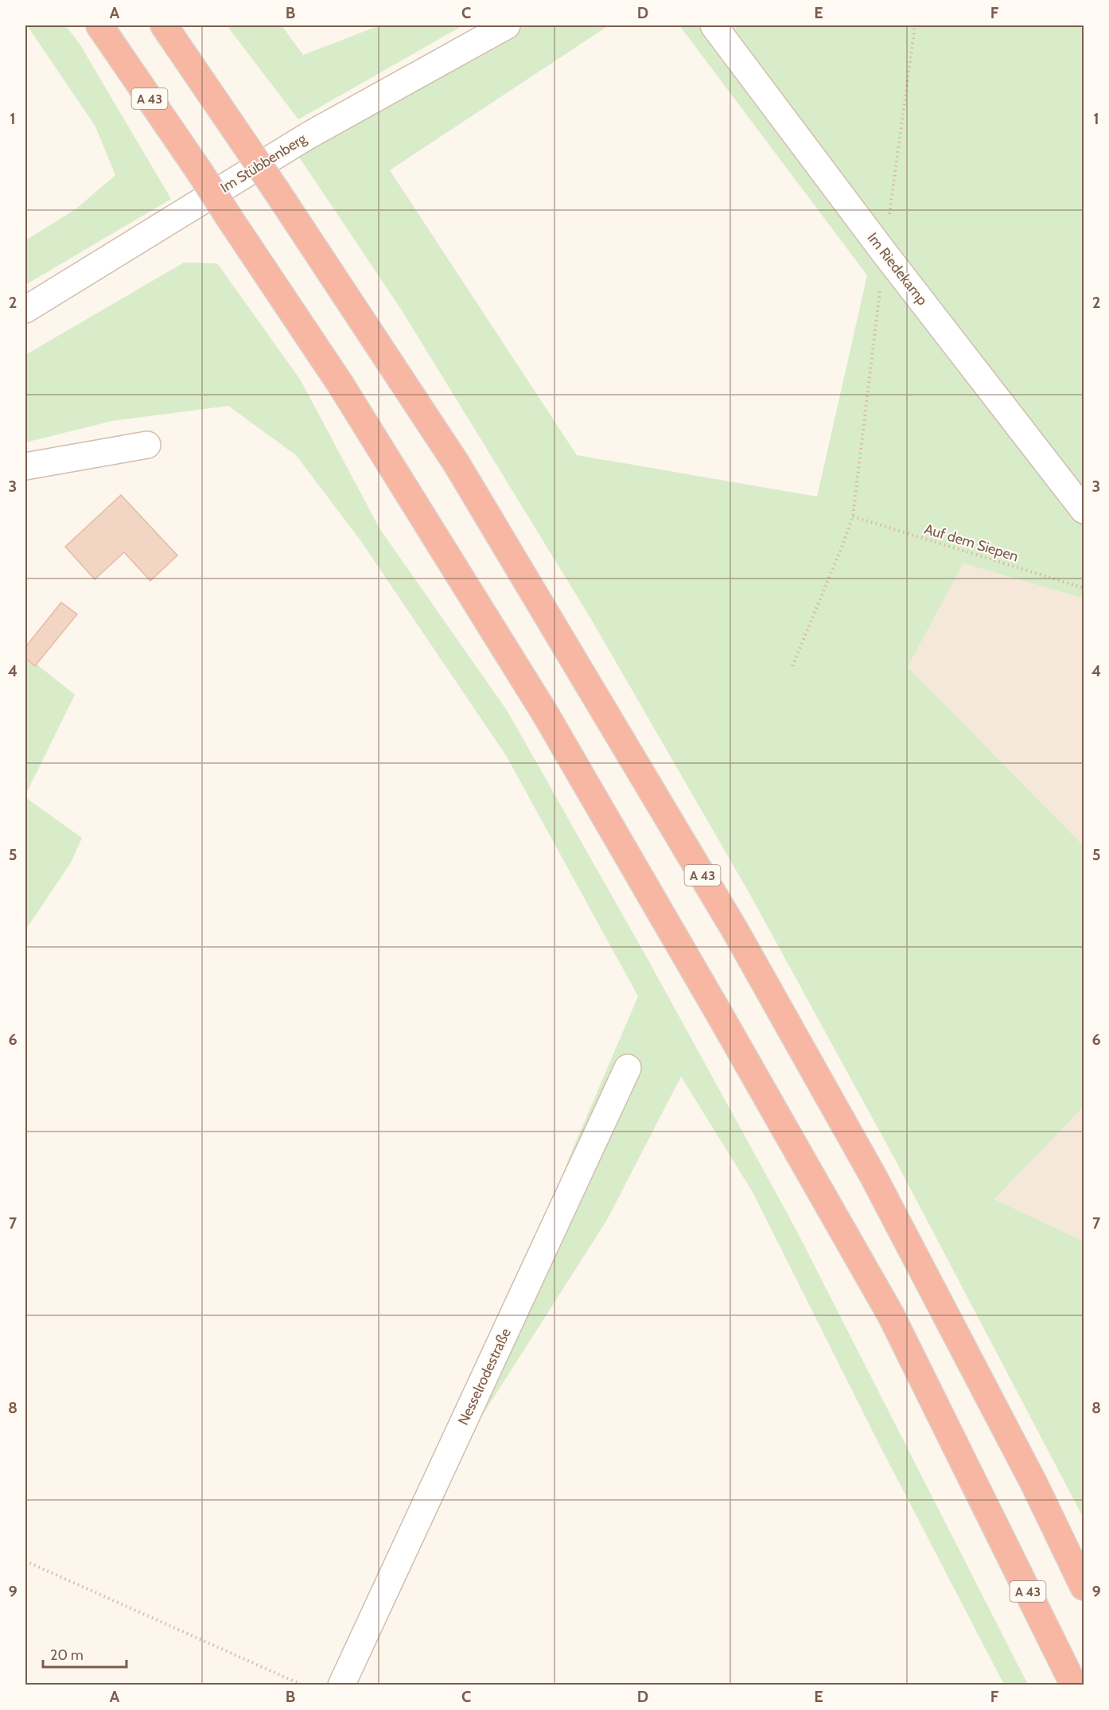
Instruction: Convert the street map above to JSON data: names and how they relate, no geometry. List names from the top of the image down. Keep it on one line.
{"streets":{"highway":["A 43"],"street":["Im Stübbenberg","Im Riedekamp","Nesselrodestraße"],"path":["Auf dem Siepen"]},"scale_bar":"20 m","grid":{"columns":["A","B","C","D","E","F"],"rows":["1","2","3","4","5","6","7","8","9"]}}
